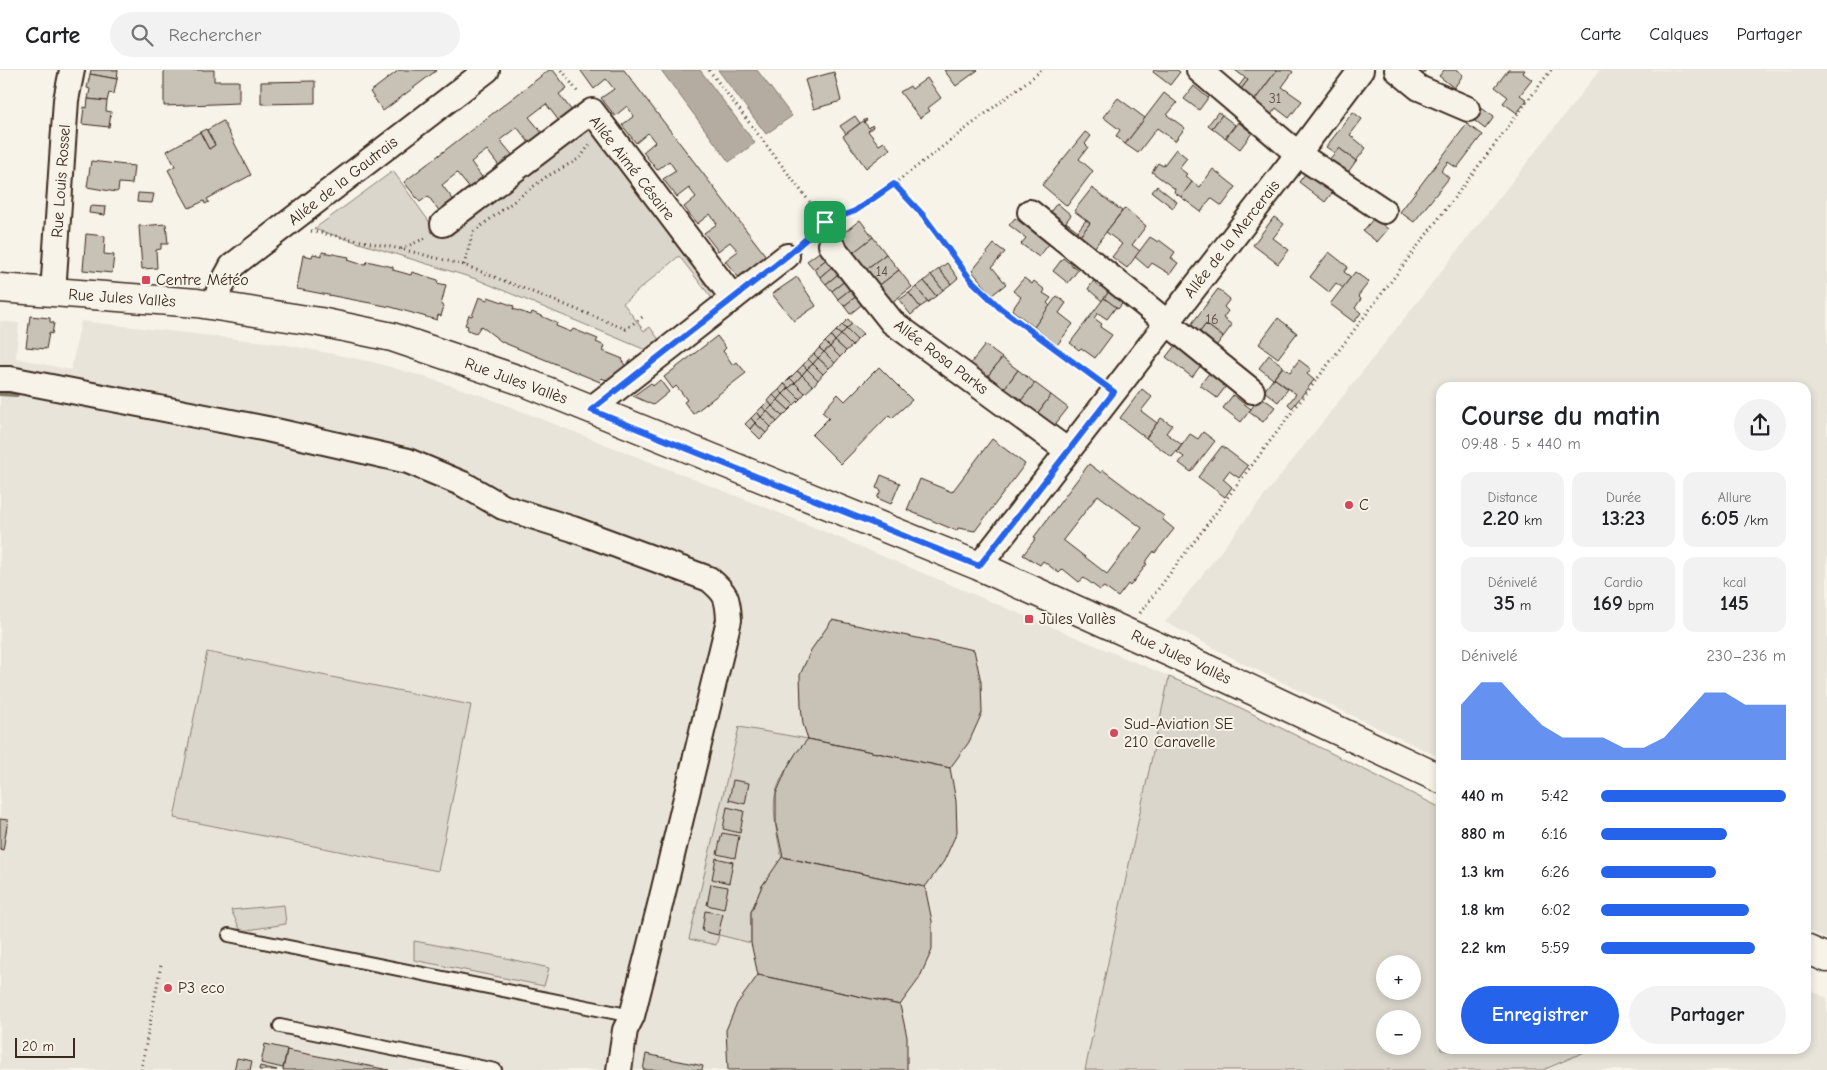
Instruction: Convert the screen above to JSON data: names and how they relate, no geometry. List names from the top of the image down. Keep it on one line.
{"streets":{"street":["Allée Aimé Césaire","Rue Louis Rossel","Allée de la Gautrais","Allée de la Mercerais","Rue Jules Vallès","Allée Rosa Parks"]},"crossings":[["Rue Louis Rossel","Rue Jules Vallès"],["Allée de la Gautrais","Rue Jules Vallès"],["Allée de la Mercerais","Rue Jules Vallès"],["Allée de la Mercerais","Allée Rosa Parks"]],"places":{"transit":["Centre Météo","Jules Vallès"],"other":["C","Sud-Aviation SE 210 Caravelle","P3 eco"]},"house_numbers":["31","14","16"],"scale_bar":"20 m","page":{"header":"Carte","search":"Rechercher","nav":["Carte","Calques","Partager"],"heading":["Course du matin","09:48 · 5 × 440 m"],"stats":[["Distance","2.20 km"],["Durée","13:23"],["Allure","6:05 /km"],["Dénivelé","35 m"],["Cardio","169 bpm"],["kcal","145"]],"chart":["Dénivelé","230–236 m"],"list":[{"name":"440 m","note":"5:42"},{"name":"880 m","note":"6:16"},{"name":"1.3 km","note":"6:26"},{"name":"1.8 km","note":"6:02"},{"name":"2.2 km","note":"5:59"}],"map_buttons":["+","−"],"buttons":["Enregistrer","Partager"],"scale":"20 m"}}
